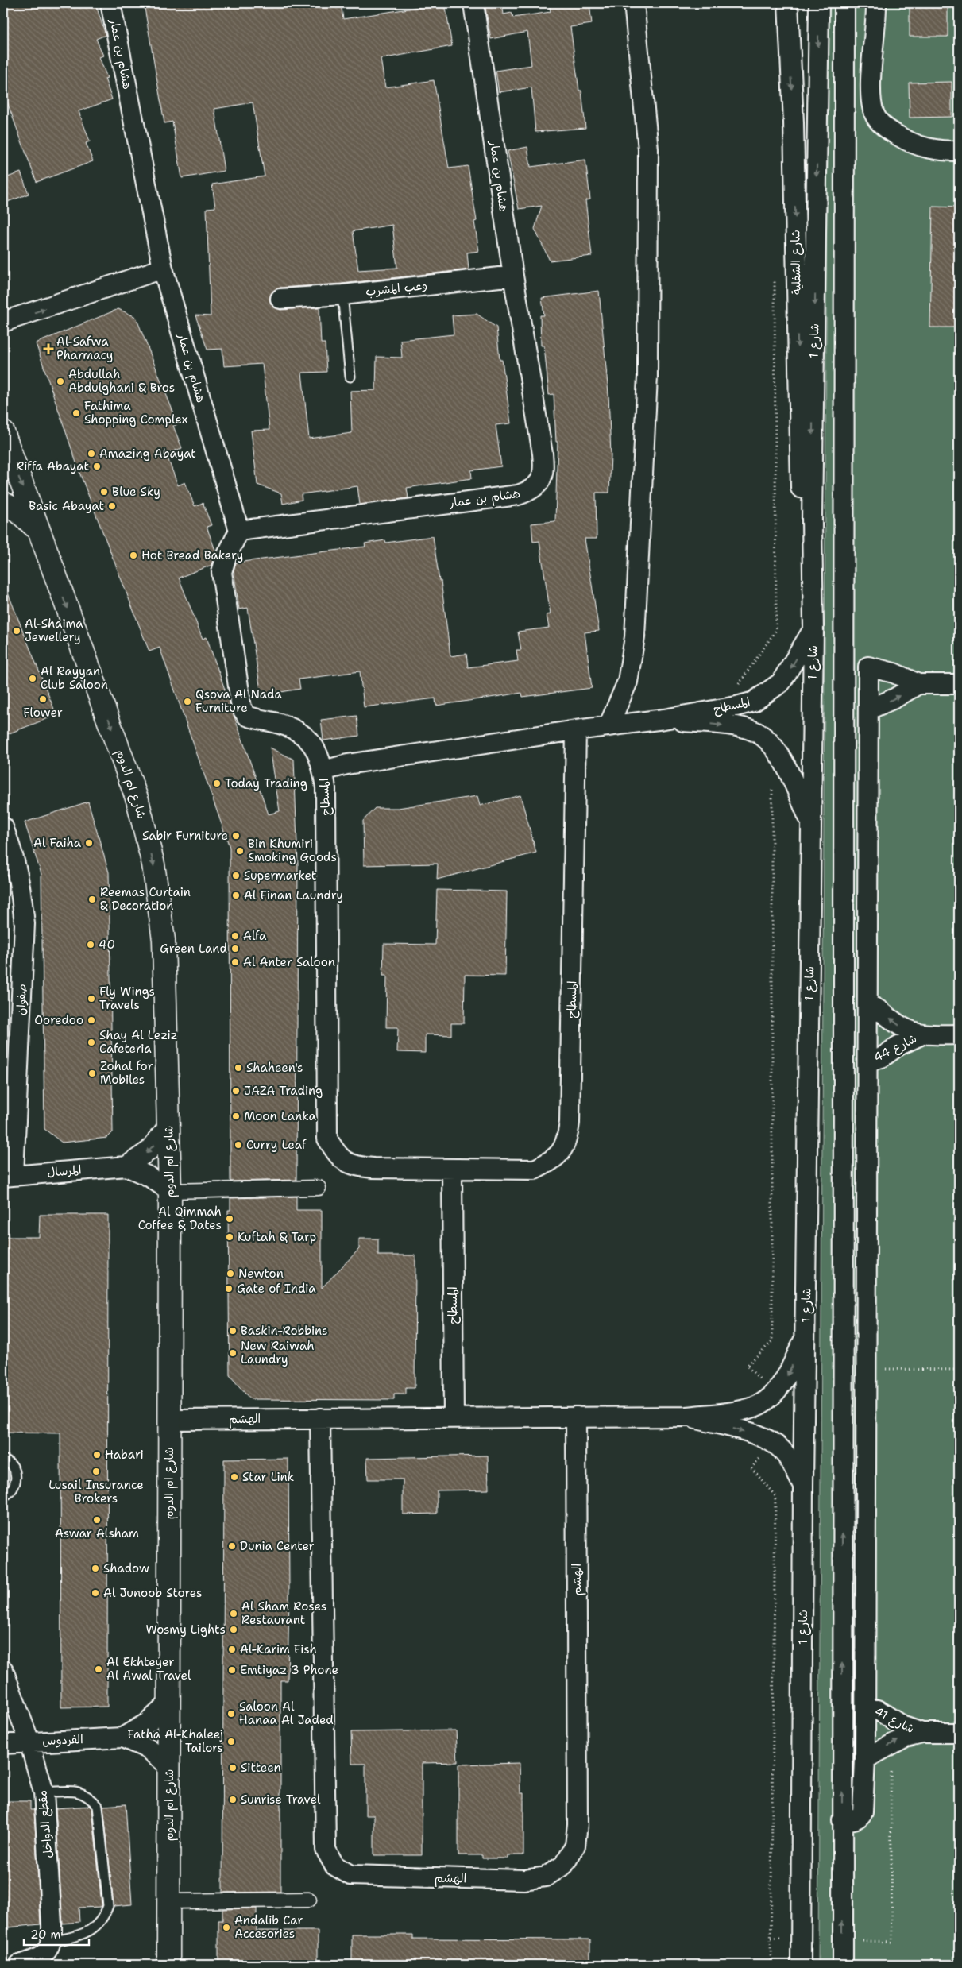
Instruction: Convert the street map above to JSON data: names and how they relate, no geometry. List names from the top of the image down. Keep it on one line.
{"streets":{"street":["هشام بن عمار","شارع الشفلية","وعب المشرب","شارع 1","المسطاح","شارع ام الدوم","صفوان","شارع 44","المرسال","الهشم","شارع 41","الفردوس","مقطع الدواخل"]},"crossings":[["هشام بن عمار","وعب المشرب"],["هشام بن عمار","المسطاح"],["شارع الشفلية","شارع 1"],["شارع 1","المسطاح"],["شارع 1","الهشم"],["المسطاح","الهشم"],["شارع ام الدوم","المرسال"],["شارع ام الدوم","الهشم"],["شارع ام الدوم","الفردوس"],["صفوان","المرسال"],["الفردوس","مقطع الدواخل"]],"one_way":["شارع ام الدوم","شارع 44"],"places":{"health":["Al-Safwa Pharmacy"],"other":["Abdullah Abdulghani & Bros","Fathima Shopping Complex","Amazing Abayat","Riffa Abayat","Blue Sky","Basic Abayat","Hot Bread Bakery","Al-Shaima Jewellery","Al Rayyan Club Saloon","Flower","Qsova Al Nada Furniture","Today Trading","Sabir Furniture","Al Faiha","Bin Khumiri Smoking Goods","Supermarket","Al Finan Laundry","Reemas Curtain & Decoration","Alfa","40","Green Land","Al Anter Saloon","Fly Wings Travels","Ooredoo","Shay Al Leziz Cafeteria","Shaheen's","Zohal for Mobiles","JAZA Trading","Moon Lanka","Curry Leaf","Al Qimmah Coffee & Dates","Kuftah & Tarp","Newton","Gate of India","Baskin-Robbins","New Raiwah Laundry","Habari","Lusail Insurance Brokers","Star Link","Aswar Alsham","Dunia Center","Shadow","Al Junoob Stores","Al Sham Roses Restaurant","Wosmy Lights","Al-Karim Fish","Al Ekhteyer Al Awal Travel","Emtiyaz 3 Phone","Saloon Al Hanaa Al Jaded","Fatha Al-Khaleej Tailors","Sitteen","Sunrise Travel","Andalib Car Accesories"]},"scale_bar":"20 m"}
